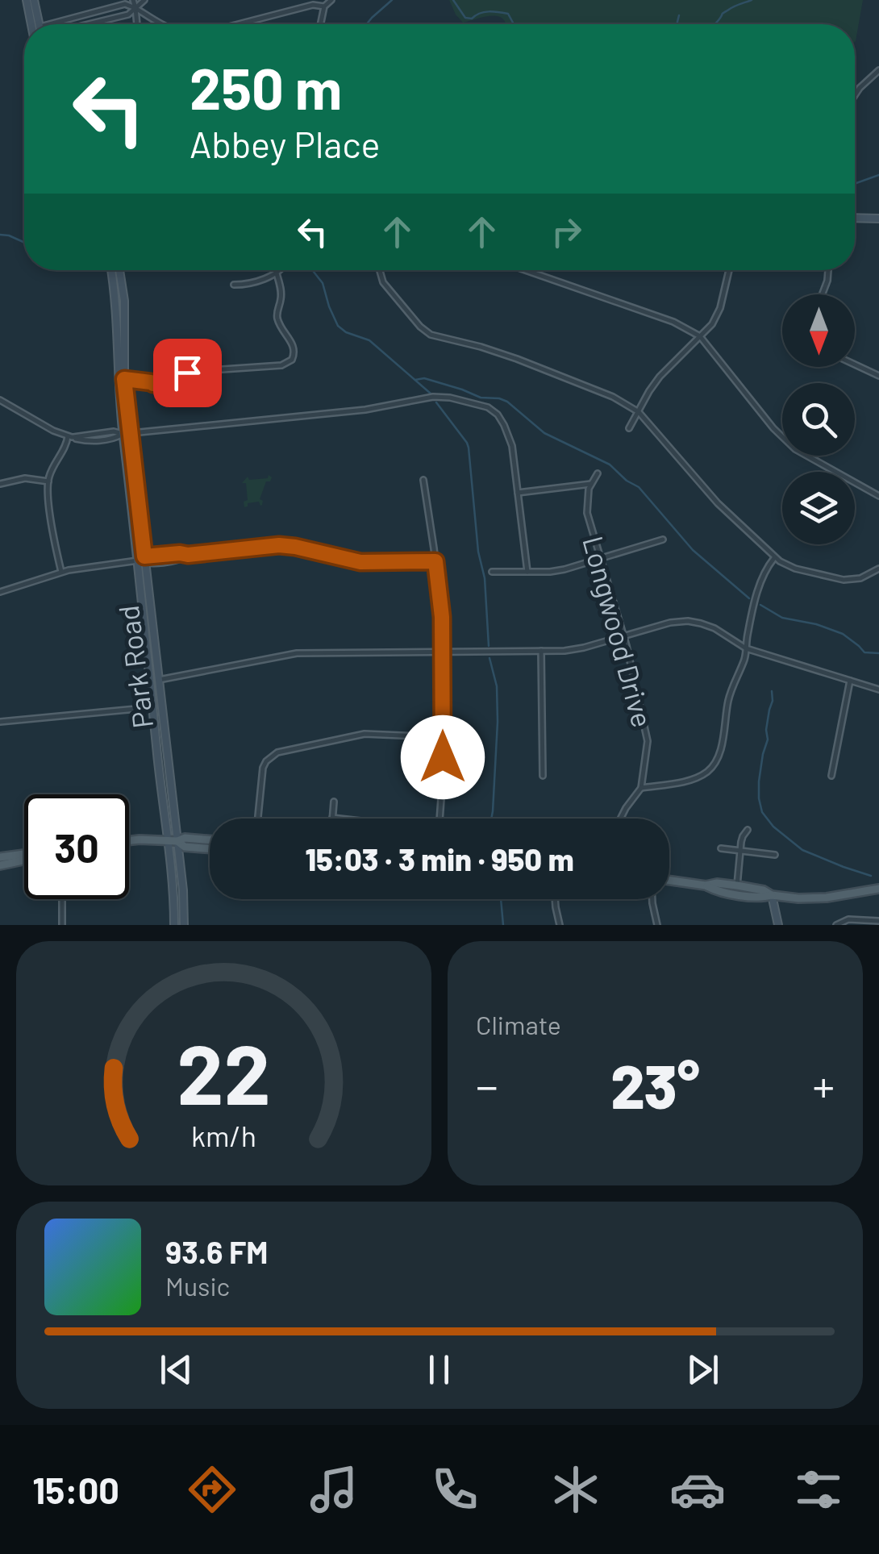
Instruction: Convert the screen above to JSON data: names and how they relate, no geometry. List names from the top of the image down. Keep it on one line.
{"streets":{"main road":["Park Road"],"street":["Longwood Drive"]},"north":"bottom","page":{"turn":["250 m","Abbey Place"],"limit":"30","trip":"15:03 · 3 min · 950 m","tile":"Climate","heat":["−","23°","+"],"song":["93.6 FM","Music"],"tabs":"15:00","gauge":["22","km/h"]}}
